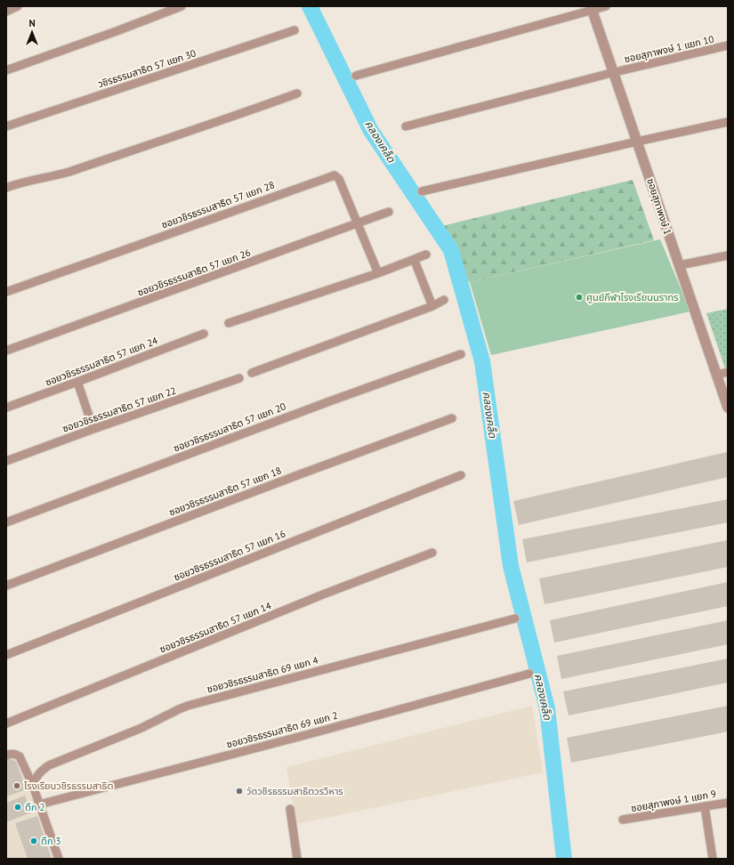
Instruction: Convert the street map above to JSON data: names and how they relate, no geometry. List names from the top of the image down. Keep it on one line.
{"streets":{"street":["ซอยสุภาพงษ์ 1 แยก 10","วชิรธรรมสาธิต 57 แยก 30","ซอยวชิรธรรมสาธิต 57 แยก 28","ซอยสุภาพงษ์ 1","ซอยวชิรธรรมสาธิต 57 แยก 26","ซอยวชิรธรรมสาธิต 57 แยก 24","ซอยวชิรธรรมสาธิต 57 แยก 22","ซอยวชิรธรรมสาธิต 57 แยก 20","ซอยวชิรธรรมสาธิต 57 แยก 18","ซอยวชิรธรรมสาธิต 57 แยก 16","ซอยวชิรธรรมสาธิต 57 แยก 14","ซอยวชิรธรรมสาธิต 69 แยก 4","ซอยวชิรธรรมสาธิต 69 แยก 2","ซอยสุภาพงษ์ 1 แยก 9"]},"crossings":[["ซอยสุภาพงษ์ 1 แยก 10","ซอยสุภาพงษ์ 1"],["ซอยวชิรธรรมสาธิต 57 แยก 28","ซอยวชิรธรรมสาธิต 57 แยก 26"]],"water":["คลองเคล็ด"],"places":["ศูนย์กีฬาโรงเรียนนราทร","โรงเรียนวชิรธรรมสาธิต","วัดวชิรธรรมสาธิตวรวิหาร","ตึก 2","ตึก 3"],"north":"top"}
